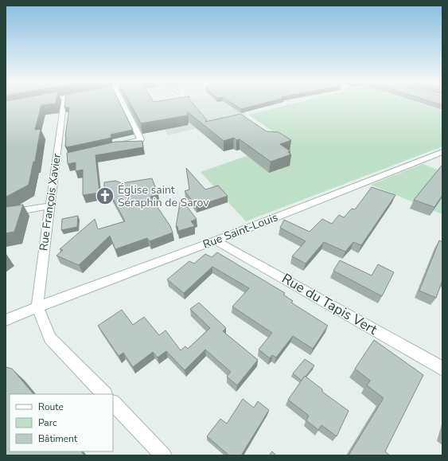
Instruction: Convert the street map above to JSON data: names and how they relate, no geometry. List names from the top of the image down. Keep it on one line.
{"streets":{"street":["Rue François Xavier","Rue Saint-Louis","Rue du Tapis Vert"]},"crossings":[["Rue François Xavier","Rue Saint-Louis"],["Rue Saint-Louis","Rue du Tapis Vert"]],"places":{"church":["Église saint Séraphin de Sarov"]},"legend":["Route","Parc","Bâtiment"]}
